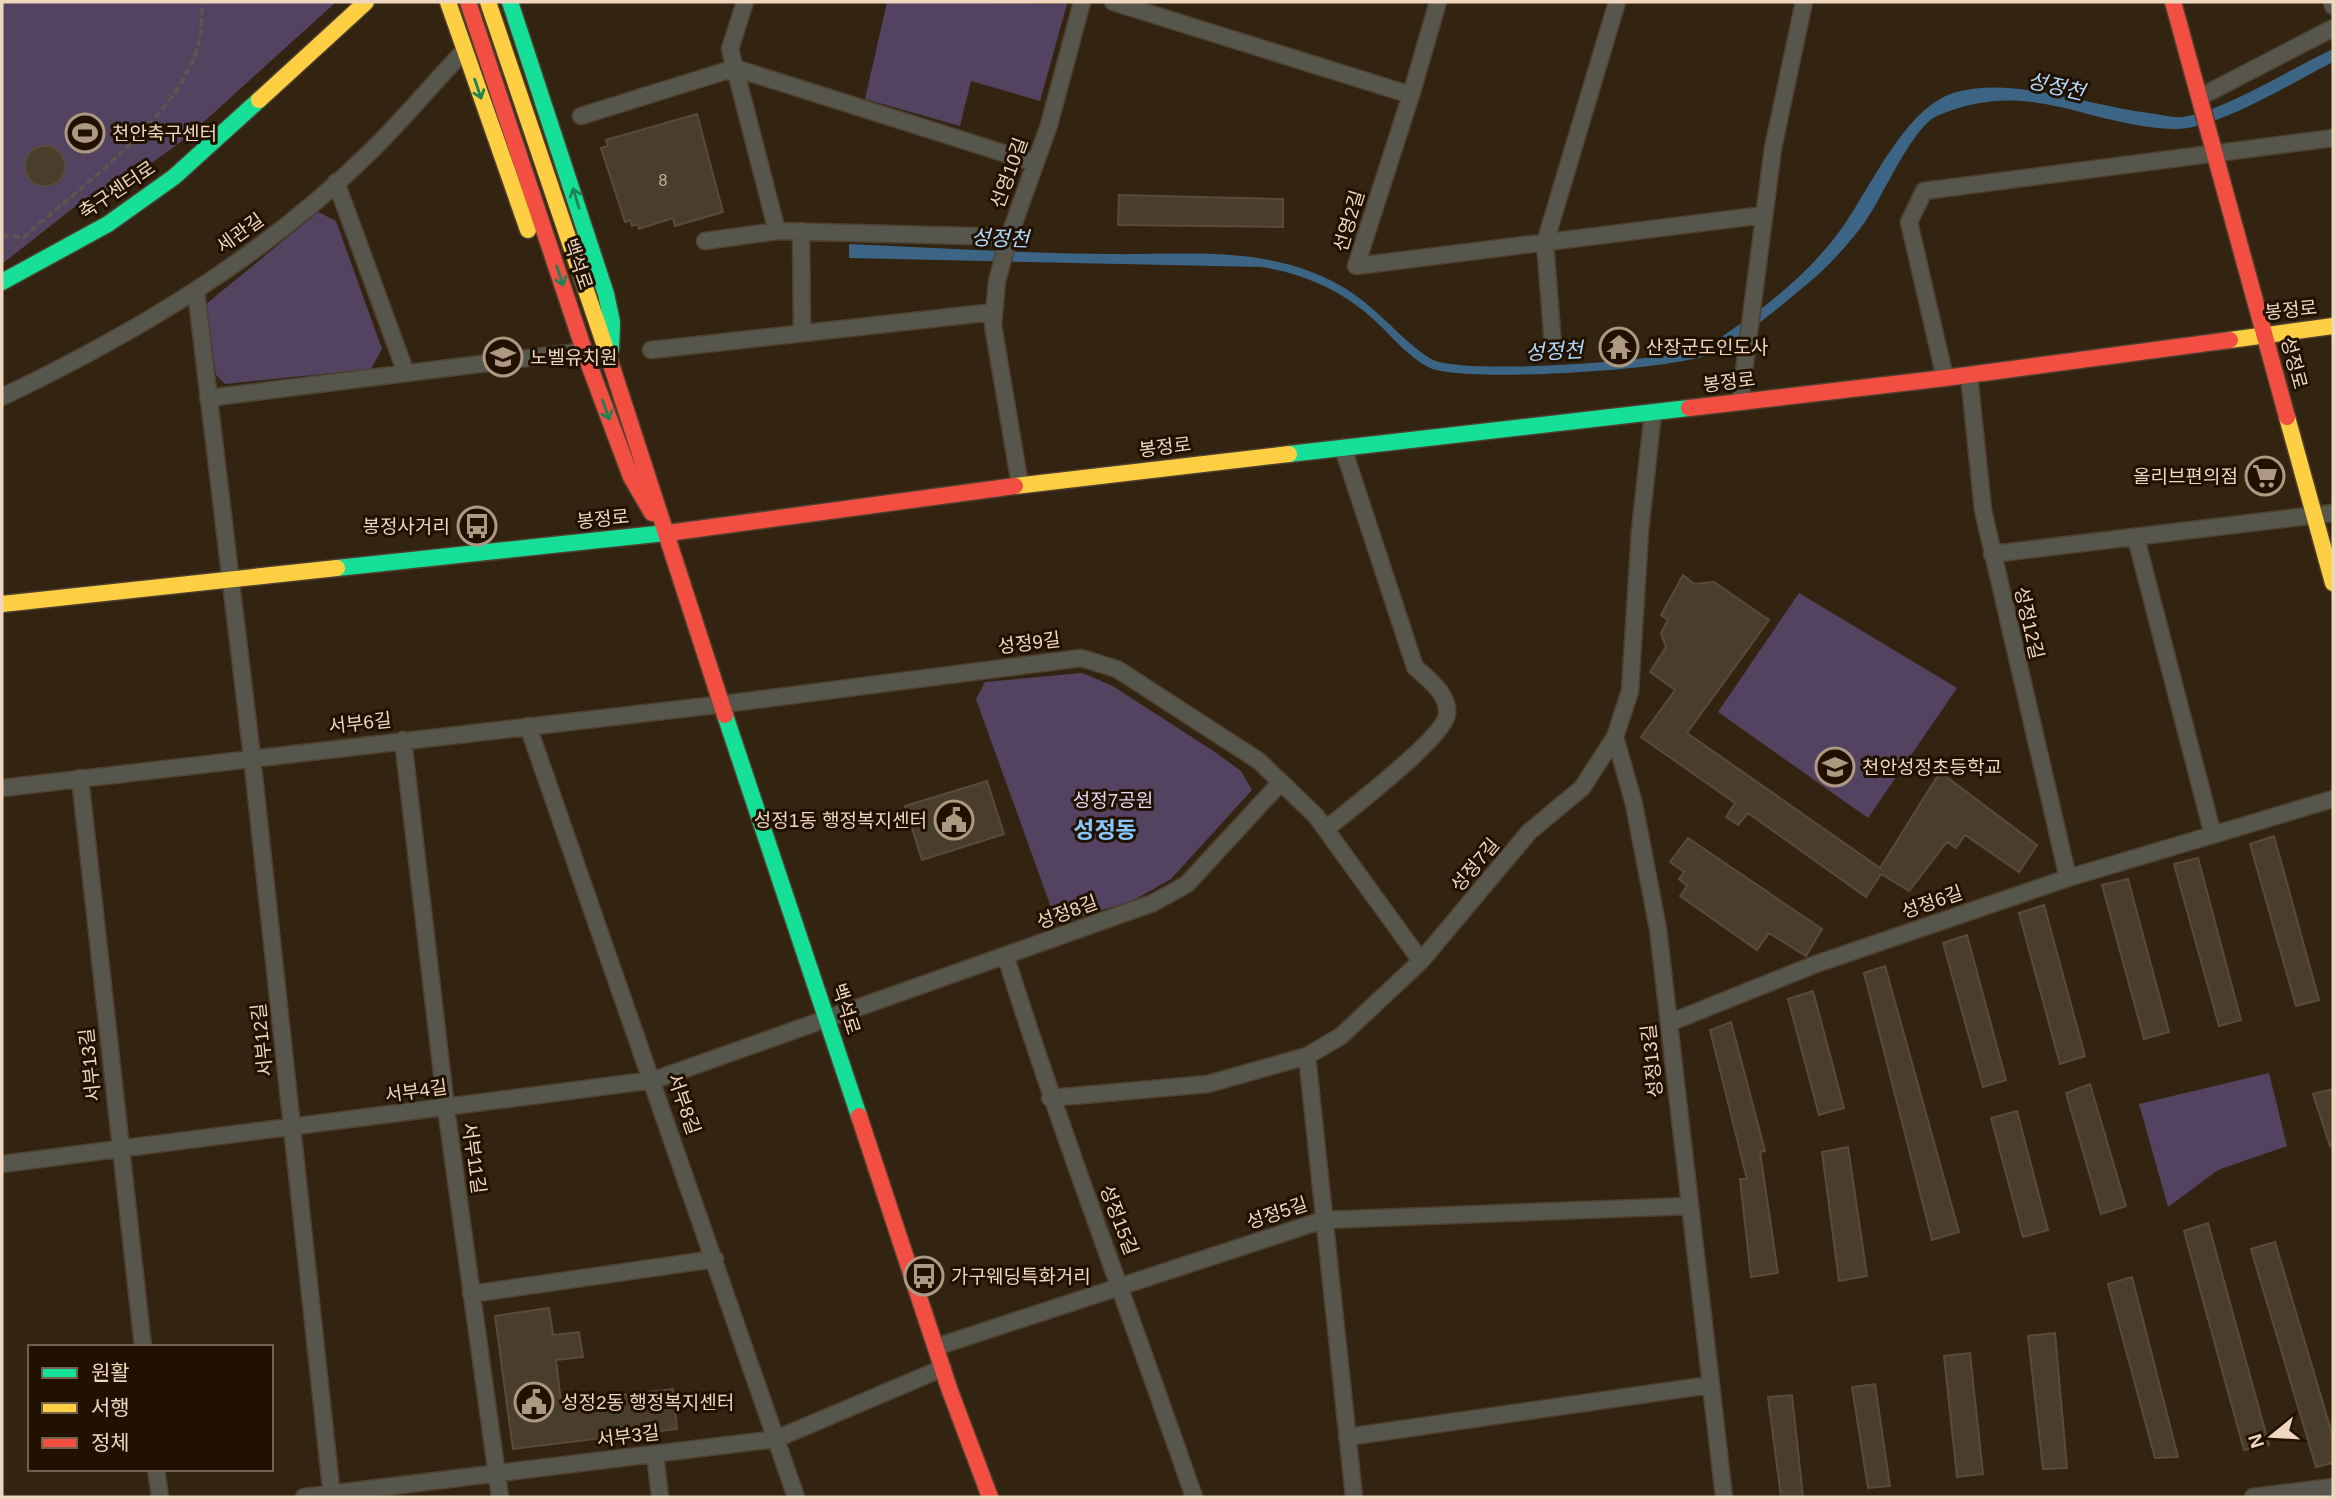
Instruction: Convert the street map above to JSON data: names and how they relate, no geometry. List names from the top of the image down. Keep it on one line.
{"streets":{"street":["선영10길","축구센터로","선영2길","세관길","백석로","봉정로","성정로","성정12길","성정9길","서부6길","성정7길","성정6길","성정8길","서부12길","성정13길","서부13길","서부4길","서부8길","서부11길","성정5길","성정15길","서부3길"]},"crossings":[["선영10길","봉정로"],["세관길","서부12길"],["백석로","봉정로"],["백석로","성정9길"],["백석로","서부6길"],["백석로","성정8길"],["백석로","서부4길"],["백석로","성정5길"],["백석로","서부3길"],["봉정로","성정로"],["봉정로","성정12길"],["봉정로","성정7길"],["봉정로","서부12길"],["성정12길","성정6길"],["성정9길","서부6길"],["성정9길","성정7길"],["성정9길","성정8길"],["서부6길","서부12길"],["서부6길","서부13길"],["서부6길","서부8길"],["서부6길","서부11길"],["성정7길","성정13길"],["성정7길","성정15길"],["성정6길","성정13길"],["성정8길","서부4길"],["성정8길","성정15길"],["서부12길","서부4길"],["서부12길","서부3길"],["성정13길","성정5길"],["서부13길","서부4길"],["서부4길","서부8길"],["서부4길","서부11길"],["서부8길","서부3길"],["서부11길","서부3길"],["성정5길","성정15길"]],"districts":["성정동"],"water":["성정천"],"parks":["성정7공원"],"places":{"sports":["천안축구센터"],"temple":["산장군도인도사"],"school or university":["노벨유치원","천안성정초등학교"],"supermarket":["올리브편의점"],"bus stop":["봉정사거리","가구웨딩특화거리"],"public building":["성정1동 행정복지센터","성정2동 행정복지센터"]},"house_numbers":["8"],"legend":["원활","서행","정체"],"north":"left"}
